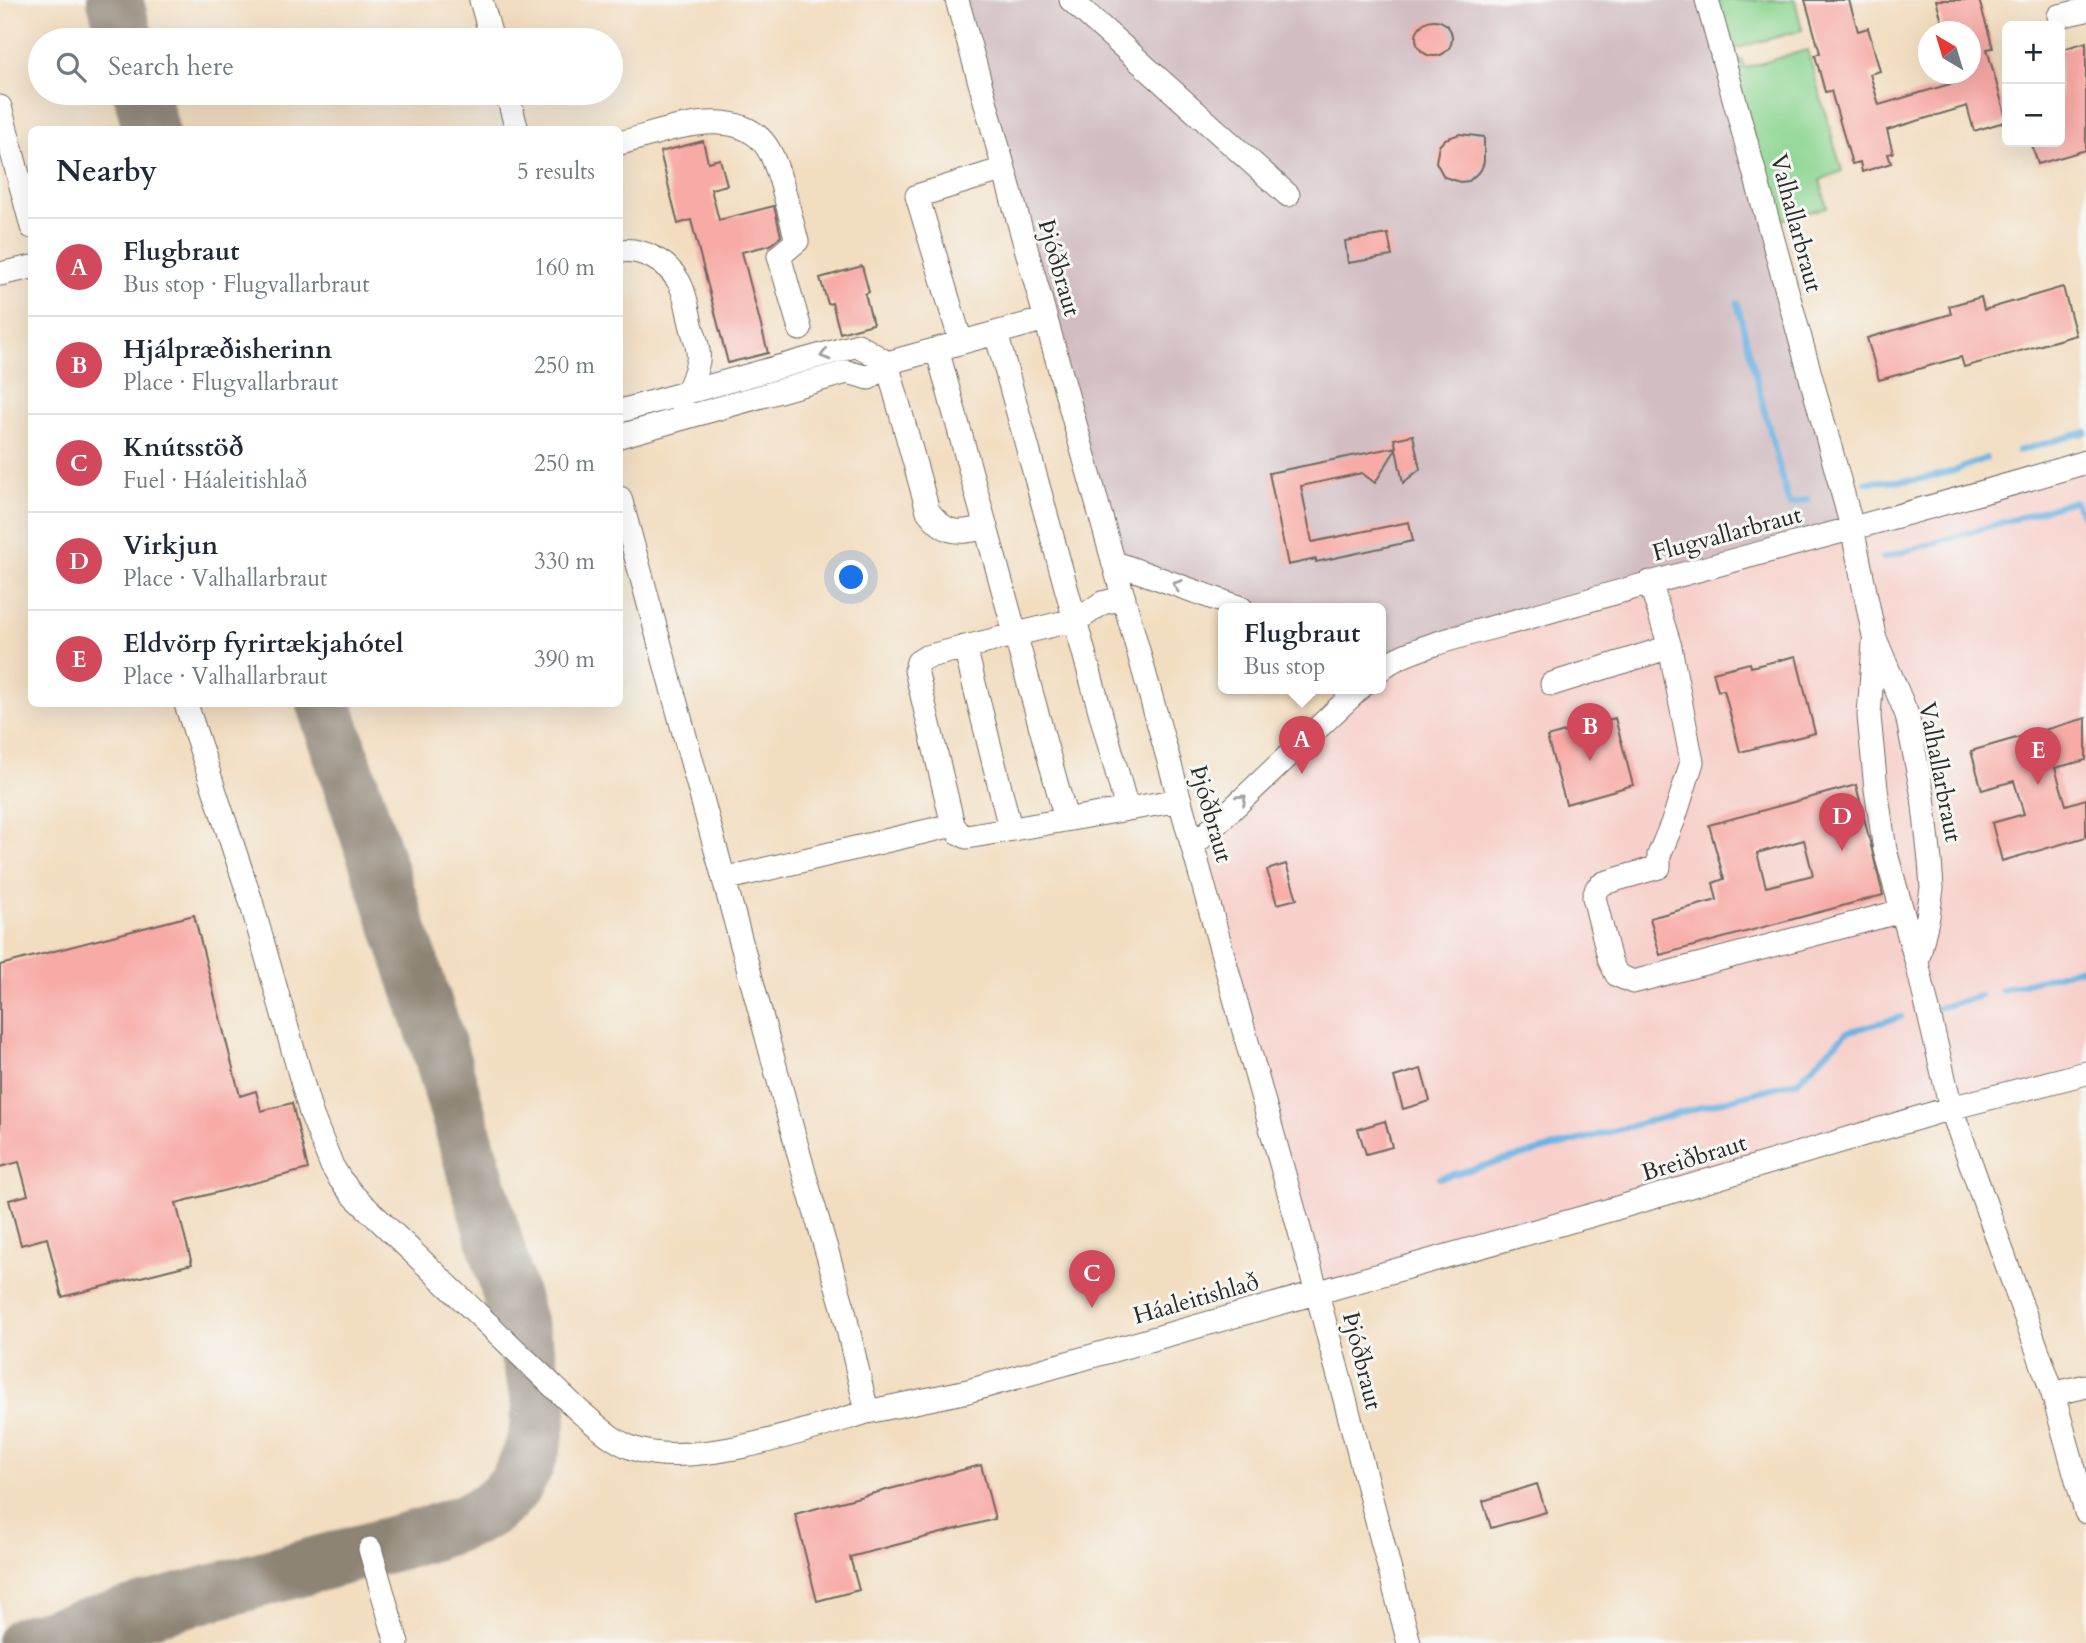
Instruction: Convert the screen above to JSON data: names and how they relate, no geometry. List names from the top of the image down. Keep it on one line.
{"streets":{"street":["Valhallarbraut","Þjóðbraut","Flugvallarbraut","Breiðbraut","Háaleitishlað"]},"crossings":[["Valhallarbraut","Flugvallarbraut"],["Valhallarbraut","Breiðbraut"],["Þjóðbraut","Breiðbraut"],["Þjóðbraut","Háaleitishlað"],["Breiðbraut","Háaleitishlað"]],"north":"top left","page":{"map_buttons":["+","−"],"search":"Search here","heading":["Nearby","5 results"],"list":[{"mark":"A","name":"Flugbraut","note":"Bus stop · Flugvallarbraut","value":"160 m"},{"mark":"B","name":"Hjálpræðisherinn","note":"Place · Flugvallarbraut","value":"250 m"},{"mark":"C","name":"Knútsstöð","note":"Fuel · Háaleitishlað","value":"250 m"},{"mark":"D","name":"Virkjun","note":"Place · Valhallarbraut","value":"330 m"},{"mark":"E","name":"Eldvörp fyrirtækjahótel","note":"Place · Valhallarbraut","value":"390 m"}],"popup":["Flugbraut","Bus stop"],"pins":["B","A","E","D","C"]}}
